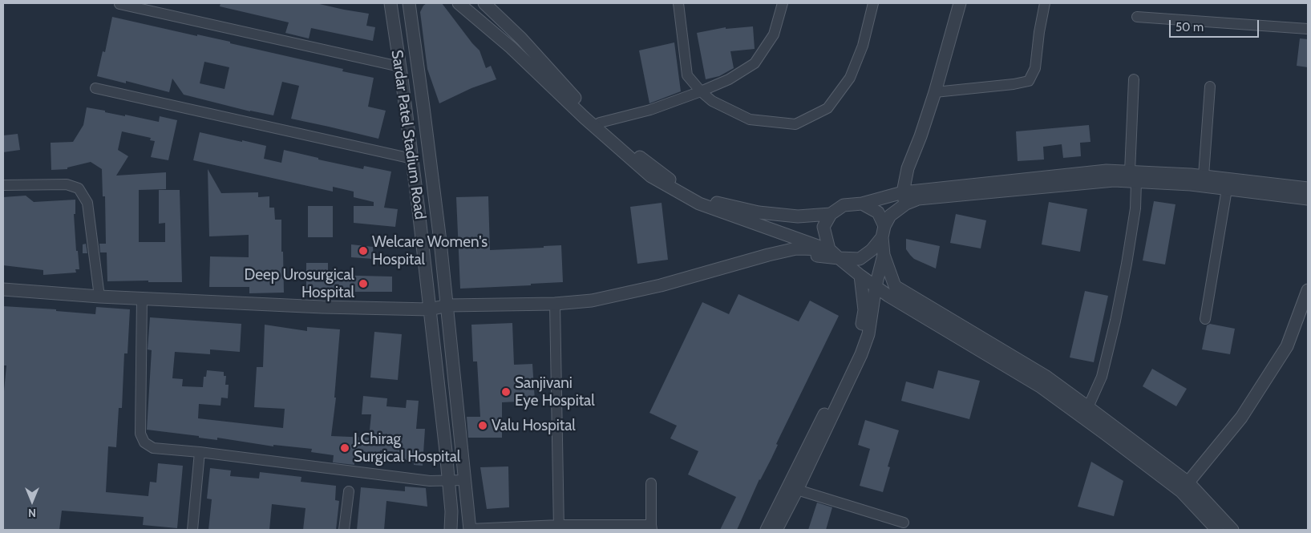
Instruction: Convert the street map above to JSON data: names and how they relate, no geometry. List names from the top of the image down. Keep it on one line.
{"streets":{"street":["Sardar Patel Stadium Road"]},"places":["Welcare Women's Hospital","Deep Urosurgical Hospital","Sanjivani Eye Hospital","Valu Hospital","J.Chirag Surgical Hospital"],"scale_bar":"50 m","north":"bottom"}
